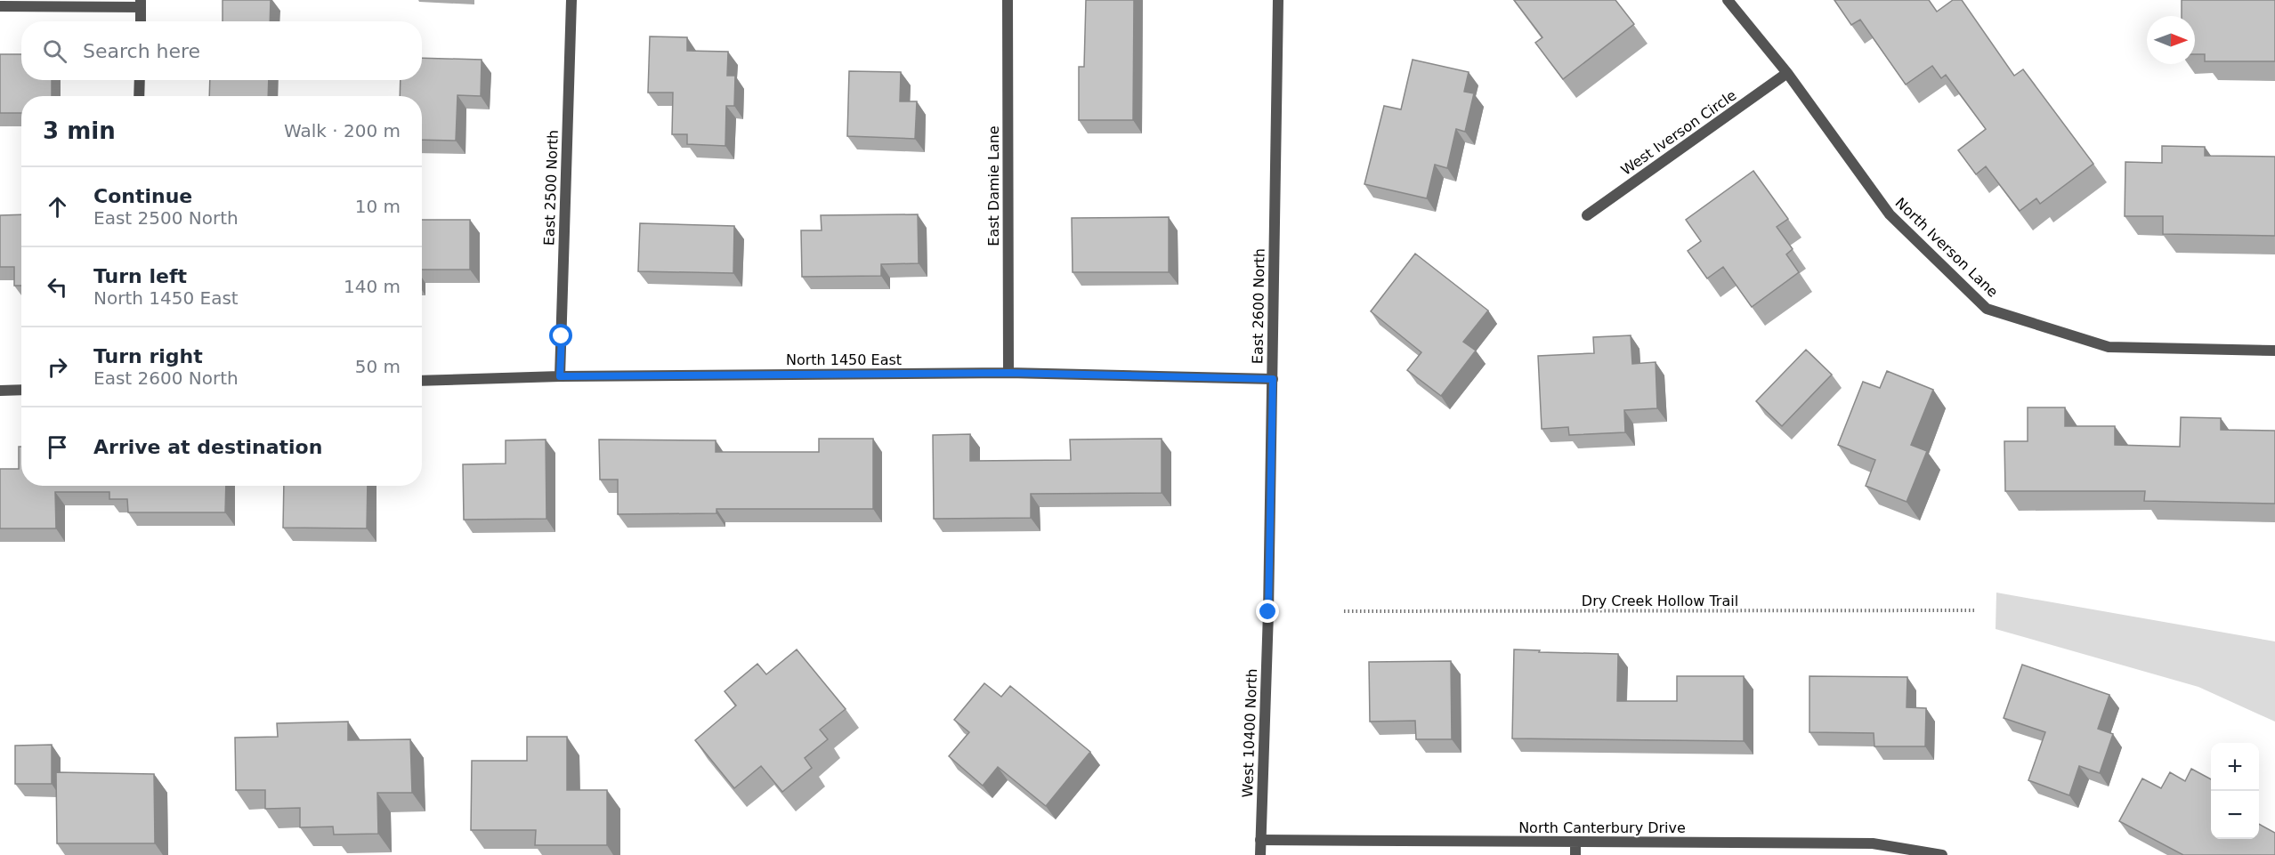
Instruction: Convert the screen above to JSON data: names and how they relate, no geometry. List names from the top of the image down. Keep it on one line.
{"streets":{"street":["West Iverson Circle","East Damie Lane","East 2500 North","North Iverson Lane","East 2600 North","North 1450 East","West 10400 North","North Canterbury Drive"],"path":["Dry Creek Hollow Trail"]},"crossings":[["West Iverson Circle","North Iverson Lane"],["East Damie Lane","North 1450 East"],["East 2500 North","North 1450 East"],["East 2600 North","North 1450 East"],["East 2600 North","West 10400 North"],["West 10400 North","North Canterbury Drive"]],"north":"right","page":{"search":"Search here","heading":["3 min","Walk · 200 m"],"list":[["Continue","East 2500 North","10 m"],["Turn left","North 1450 East","140 m"],["Turn right","East 2600 North","50 m"],"Arrive at destination"],"map_buttons":["+","−"]}}
